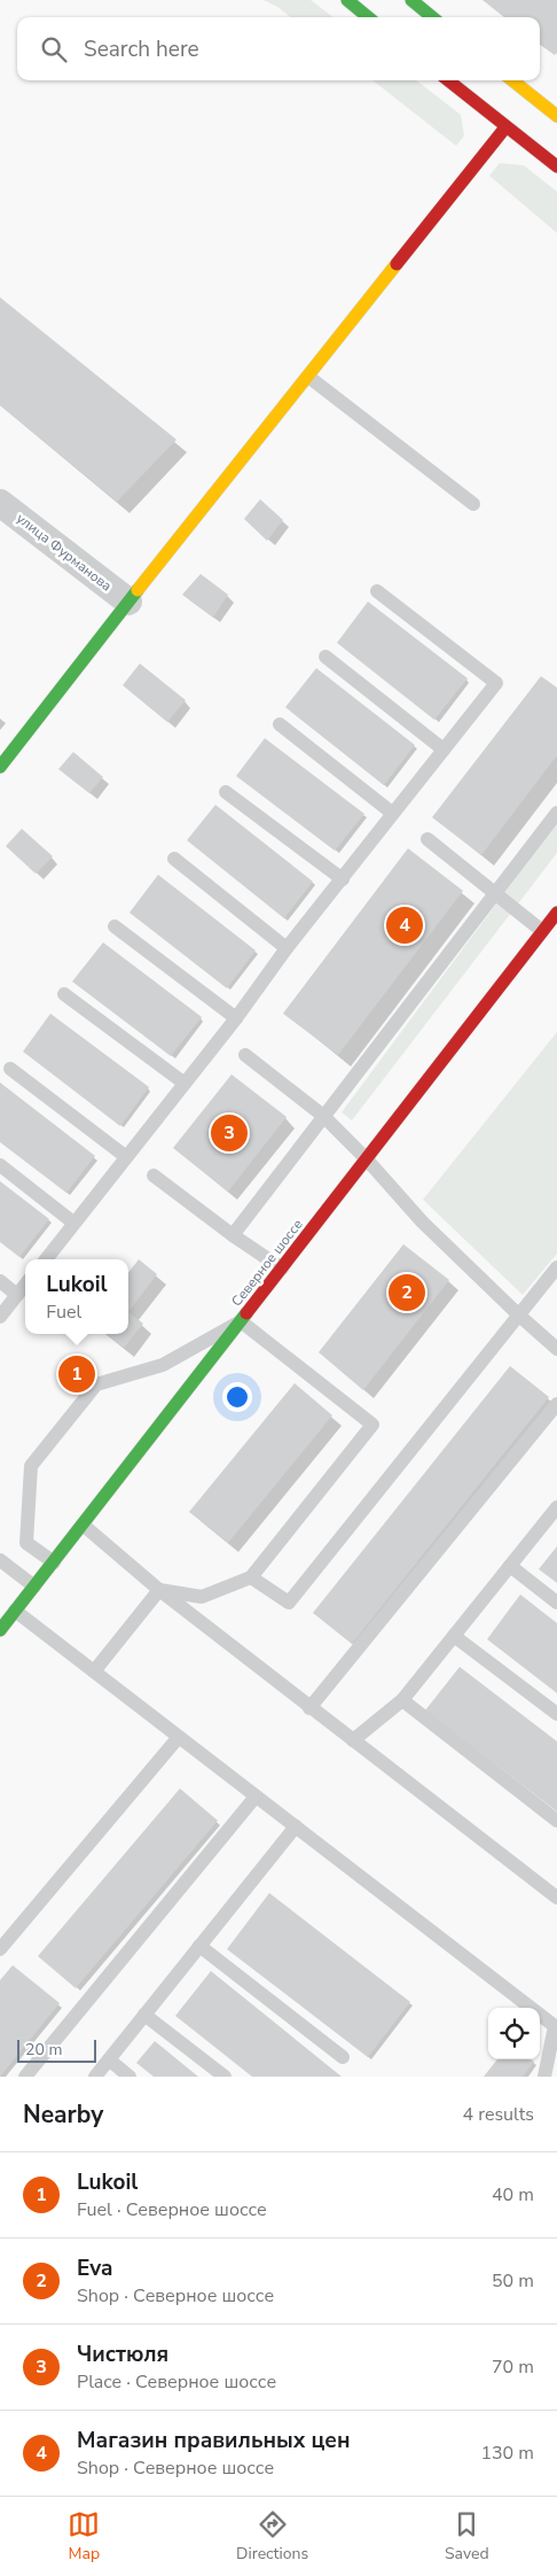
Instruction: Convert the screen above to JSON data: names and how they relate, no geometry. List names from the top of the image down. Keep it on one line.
{"streets":{"main road":["Северное шоссе"],"street":["улица Фурманова"]},"scale_bar":"20 m","page":{"search":"Search here","pins":["4","3","2","1"],"popup":["Lukoil","Fuel"],"scale":"20 m","heading":["Nearby","4 results"],"list":[{"mark":"1","name":"Lukoil","note":"Fuel · Северное шоссе","value":"40 m"},{"mark":"2","name":"Eva","note":"Shop · Северное шоссе","value":"50 m"},{"mark":"3","name":"Чистюля","note":"Place · Северное шоссе","value":"70 m"},{"mark":"4","name":"Магазин правильных цен","note":"Shop · Северное шоссе","value":"130 m"}],"nav":["Map","Directions","Saved"]}}
